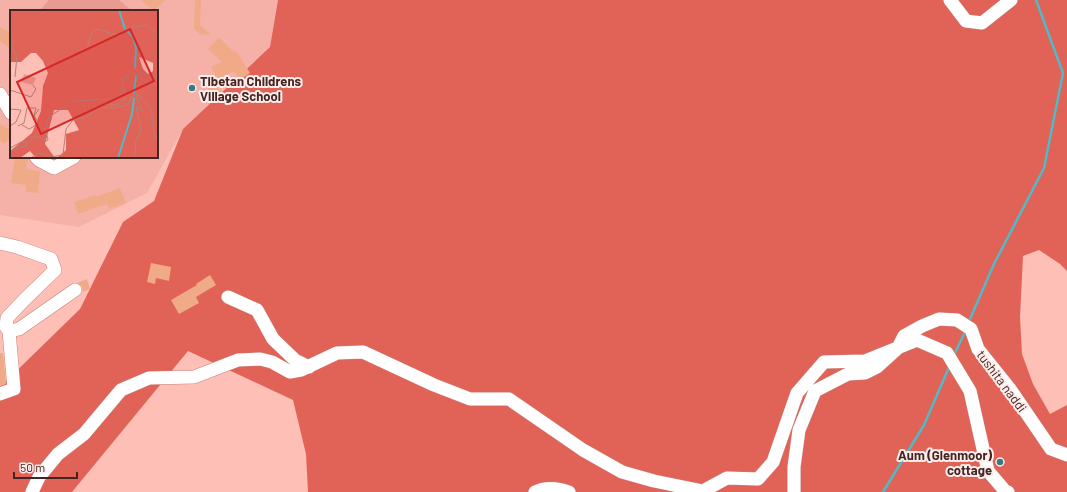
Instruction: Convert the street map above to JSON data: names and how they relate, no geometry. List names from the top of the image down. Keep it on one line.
{"streets":{"street":["tushita naddi"]},"places":["Tibetan Childrens Village School","Aum (Glenmoor) cottage"],"scale_bar":"50 m"}
